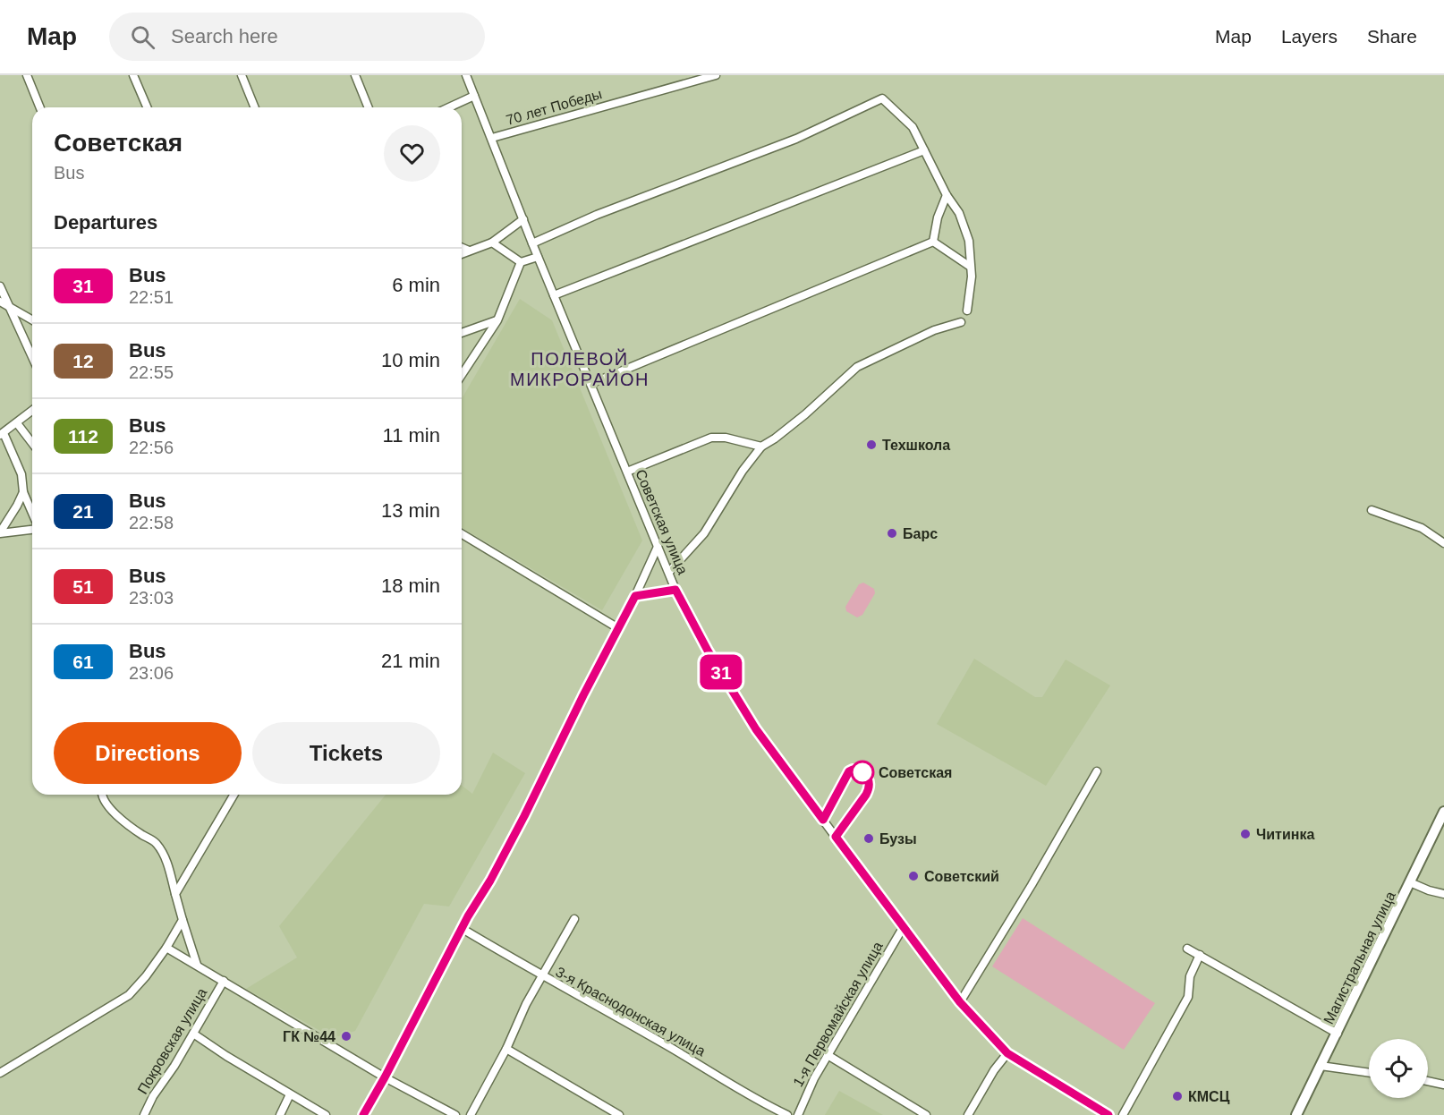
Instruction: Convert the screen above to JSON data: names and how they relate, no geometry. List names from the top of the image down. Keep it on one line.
{"streets":{"main road":["Магистральная улица"],"street":["70 лет Победы","Советская улица","3-я Краснодонская улица","1-я Первомайская улица","Покровская улица"]},"crossings":[["70 лет Победы","Советская улица"],["Советская улица","1-я Первомайская улица"]],"districts":["ПОЛЕВОЙ МИКРОРАЙОН"],"places":["Техшкола","Барс","Советская","Читинка","Бузы","Советский","ГК №44","КМСЦ"],"lines":["bus line 31"],"page":{"header":"Map","search":"Search here","nav":["Map","Layers","Share"],"on_map":"31","heading":[["Советская","Bus"],"Departures"],"list":[{"mark":"31","name":"Bus","note":"22:51","value":"6 min"},{"mark":"12","name":"Bus","note":"22:55","value":"10 min"},{"mark":"112","name":"Bus","note":"22:56","value":"11 min"},{"mark":"21","name":"Bus","note":"22:58","value":"13 min"},{"mark":"51","name":"Bus","note":"23:03","value":"18 min"},{"mark":"61","name":"Bus","note":"23:06","value":"21 min"}],"buttons":["Directions","Tickets"]}}
